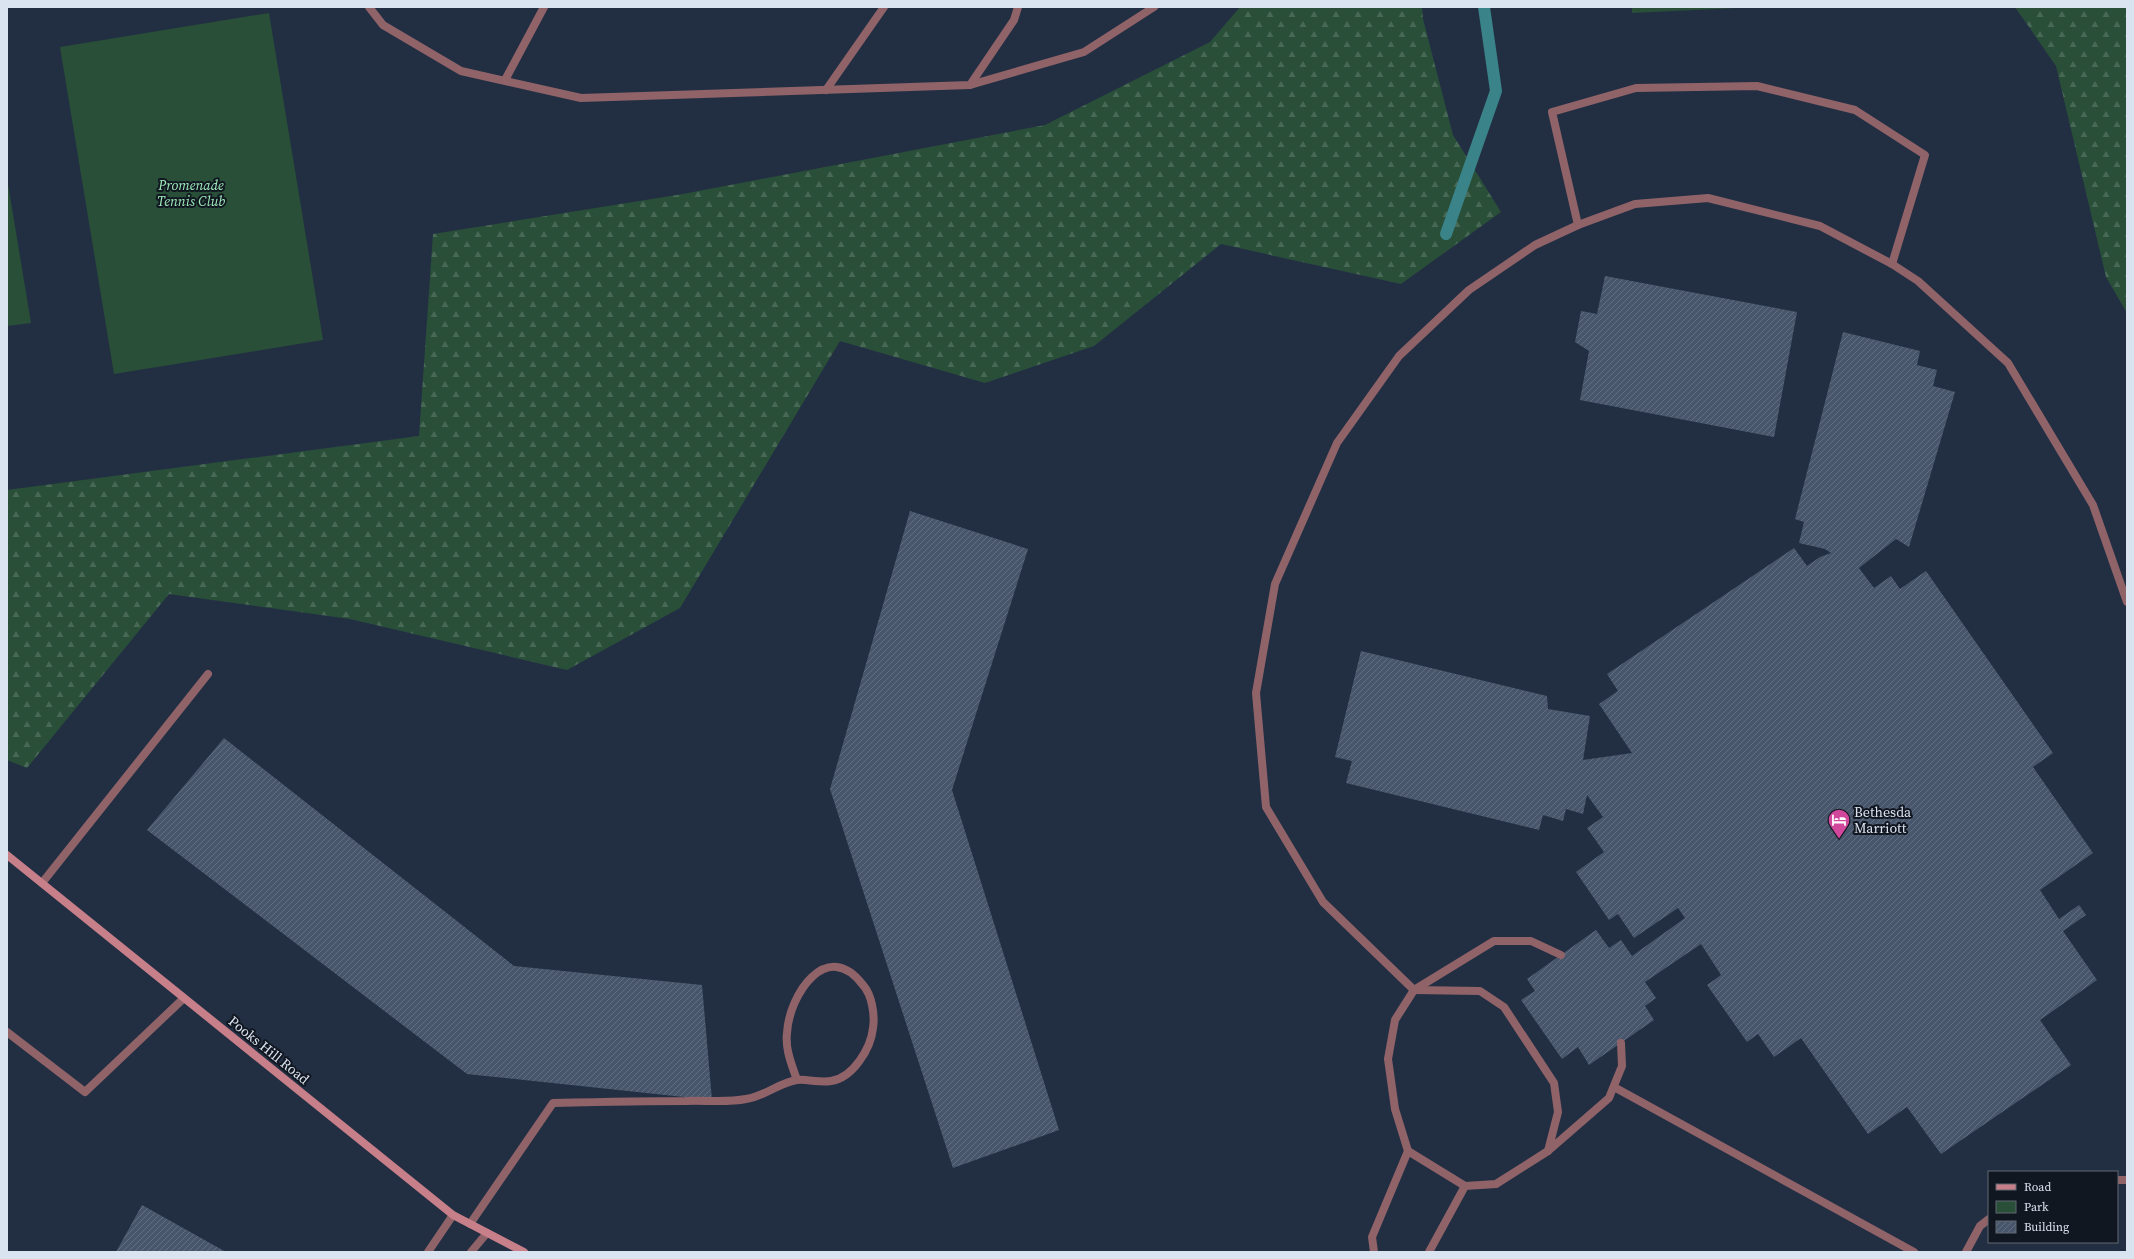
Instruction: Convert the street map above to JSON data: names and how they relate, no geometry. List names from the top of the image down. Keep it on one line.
{"streets":{"street":["Pooks Hill Road"]},"parks":["Promenade Tennis Club"],"places":{"hotel":["Bethesda Marriott"]},"legend":["Road","Park","Building"]}
